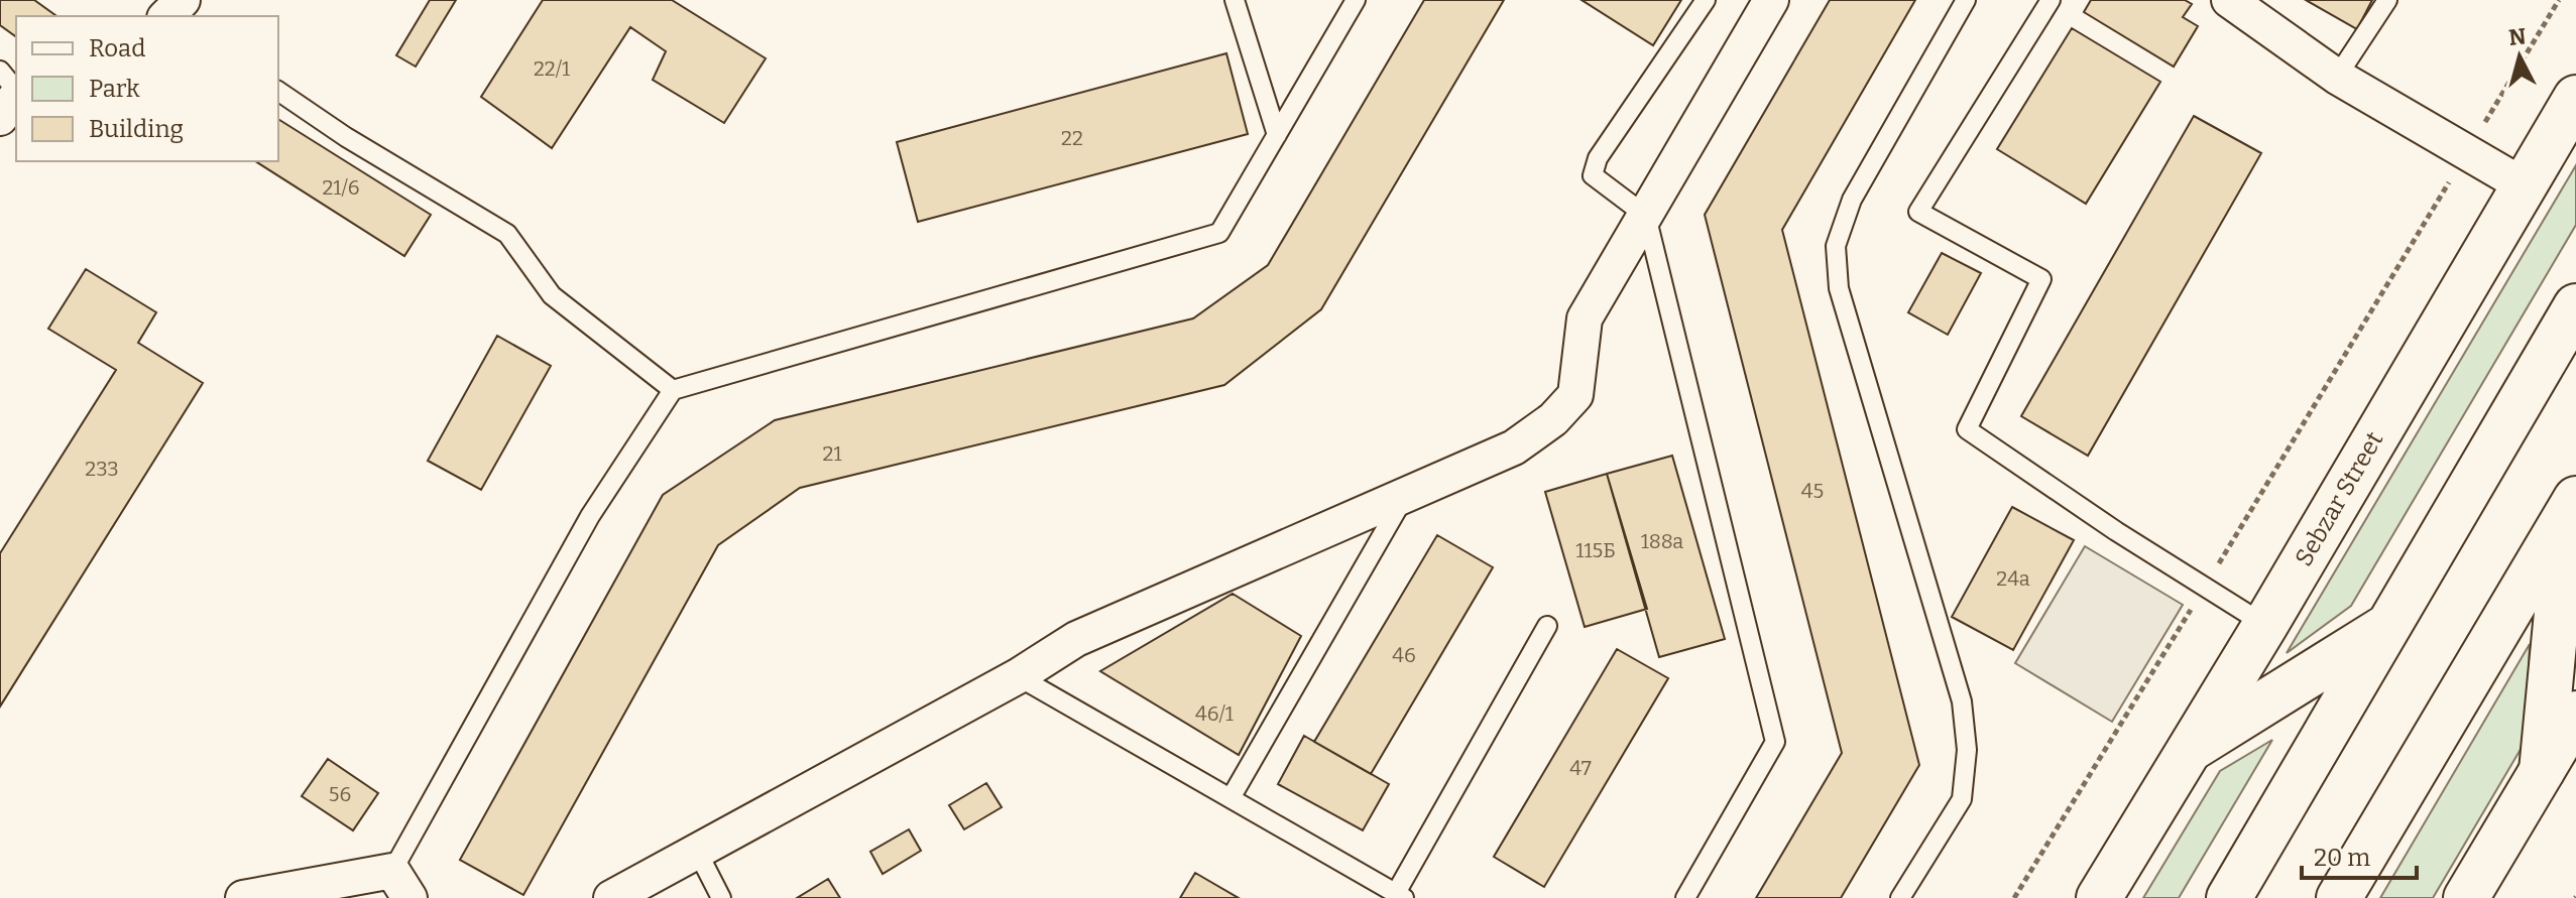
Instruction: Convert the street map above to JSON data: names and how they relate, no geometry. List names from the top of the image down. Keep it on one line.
{"streets":{"main road":["Sebzar Street"]},"house_numbers":["22/1","22","21/6","21","233","45","188a","115Б","24a","46","46/1","47","56"],"legend":["Road","Park","Building"],"scale_bar":"20 m","north":"top"}
